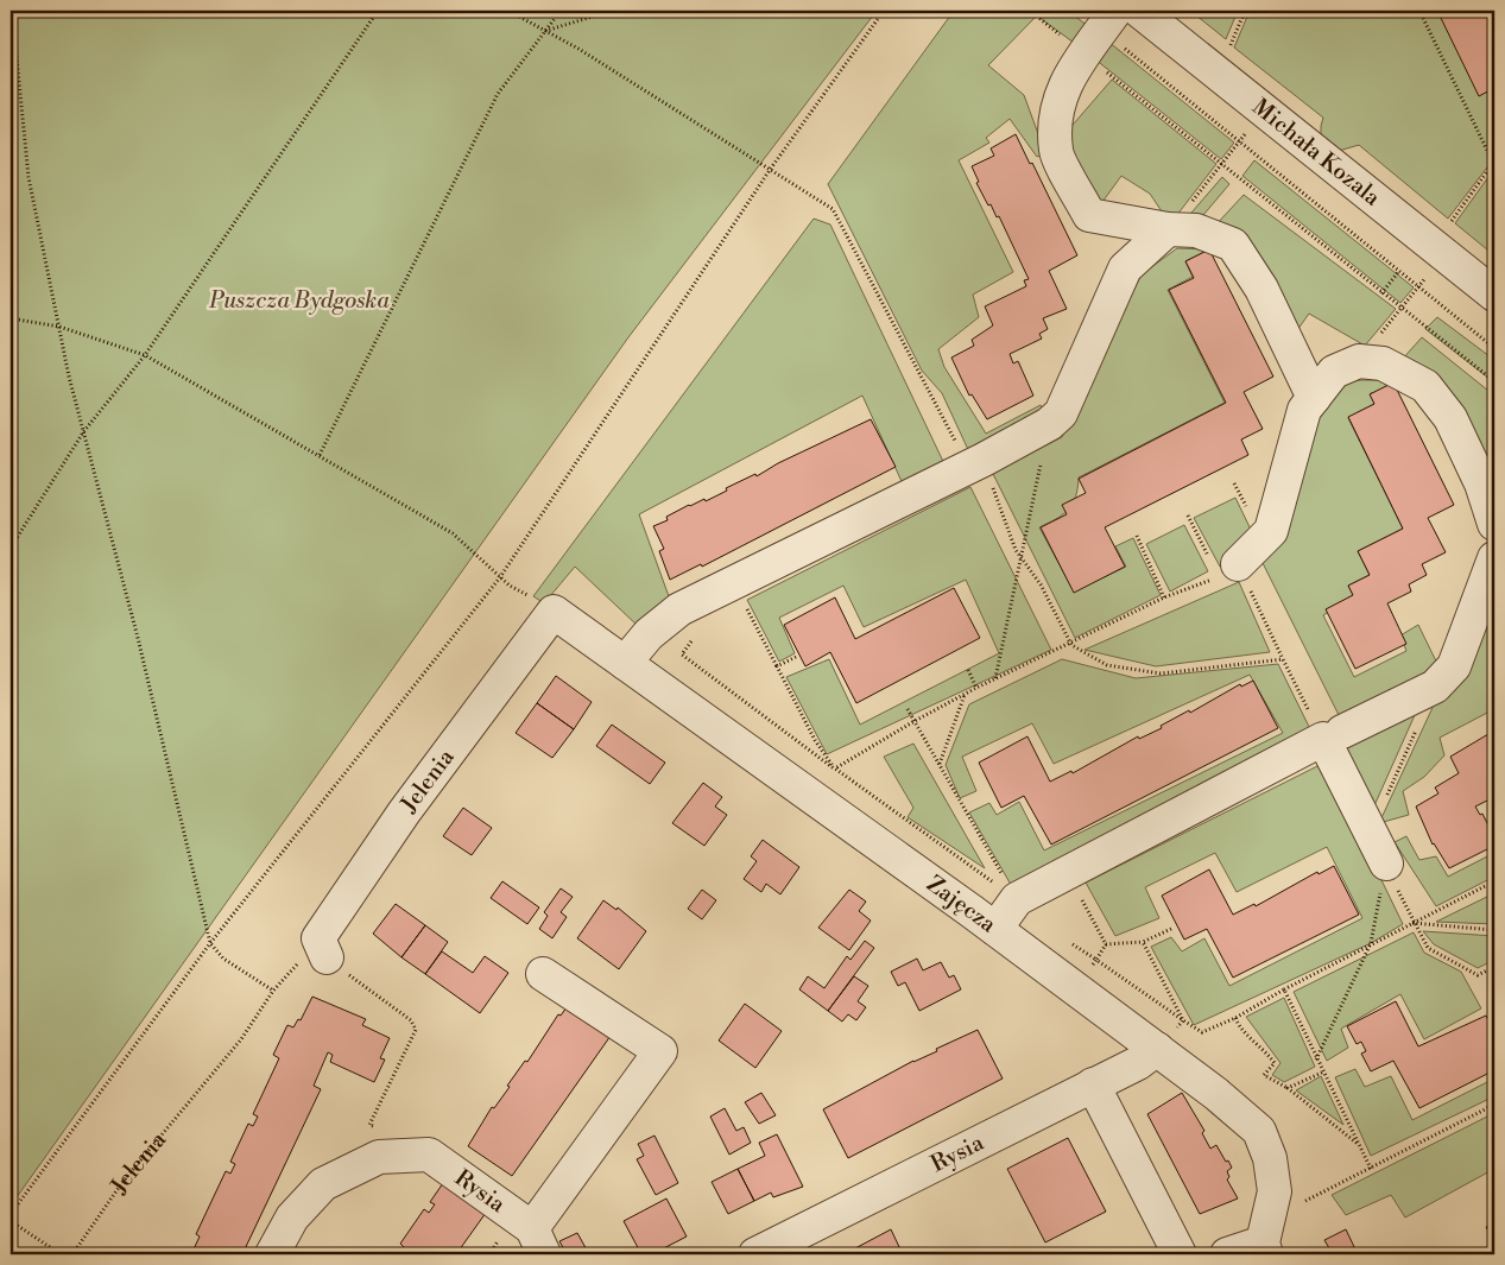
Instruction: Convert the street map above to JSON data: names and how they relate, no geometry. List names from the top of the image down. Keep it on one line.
{"streets":{"street":["Michała Kozala","Jelenia","Zajęcza","Rysia"]},"crossings":[["Jelenia","Zajęcza"],["Zajęcza","Rysia"]],"parks":["Puszcza Bydgoska"]}
